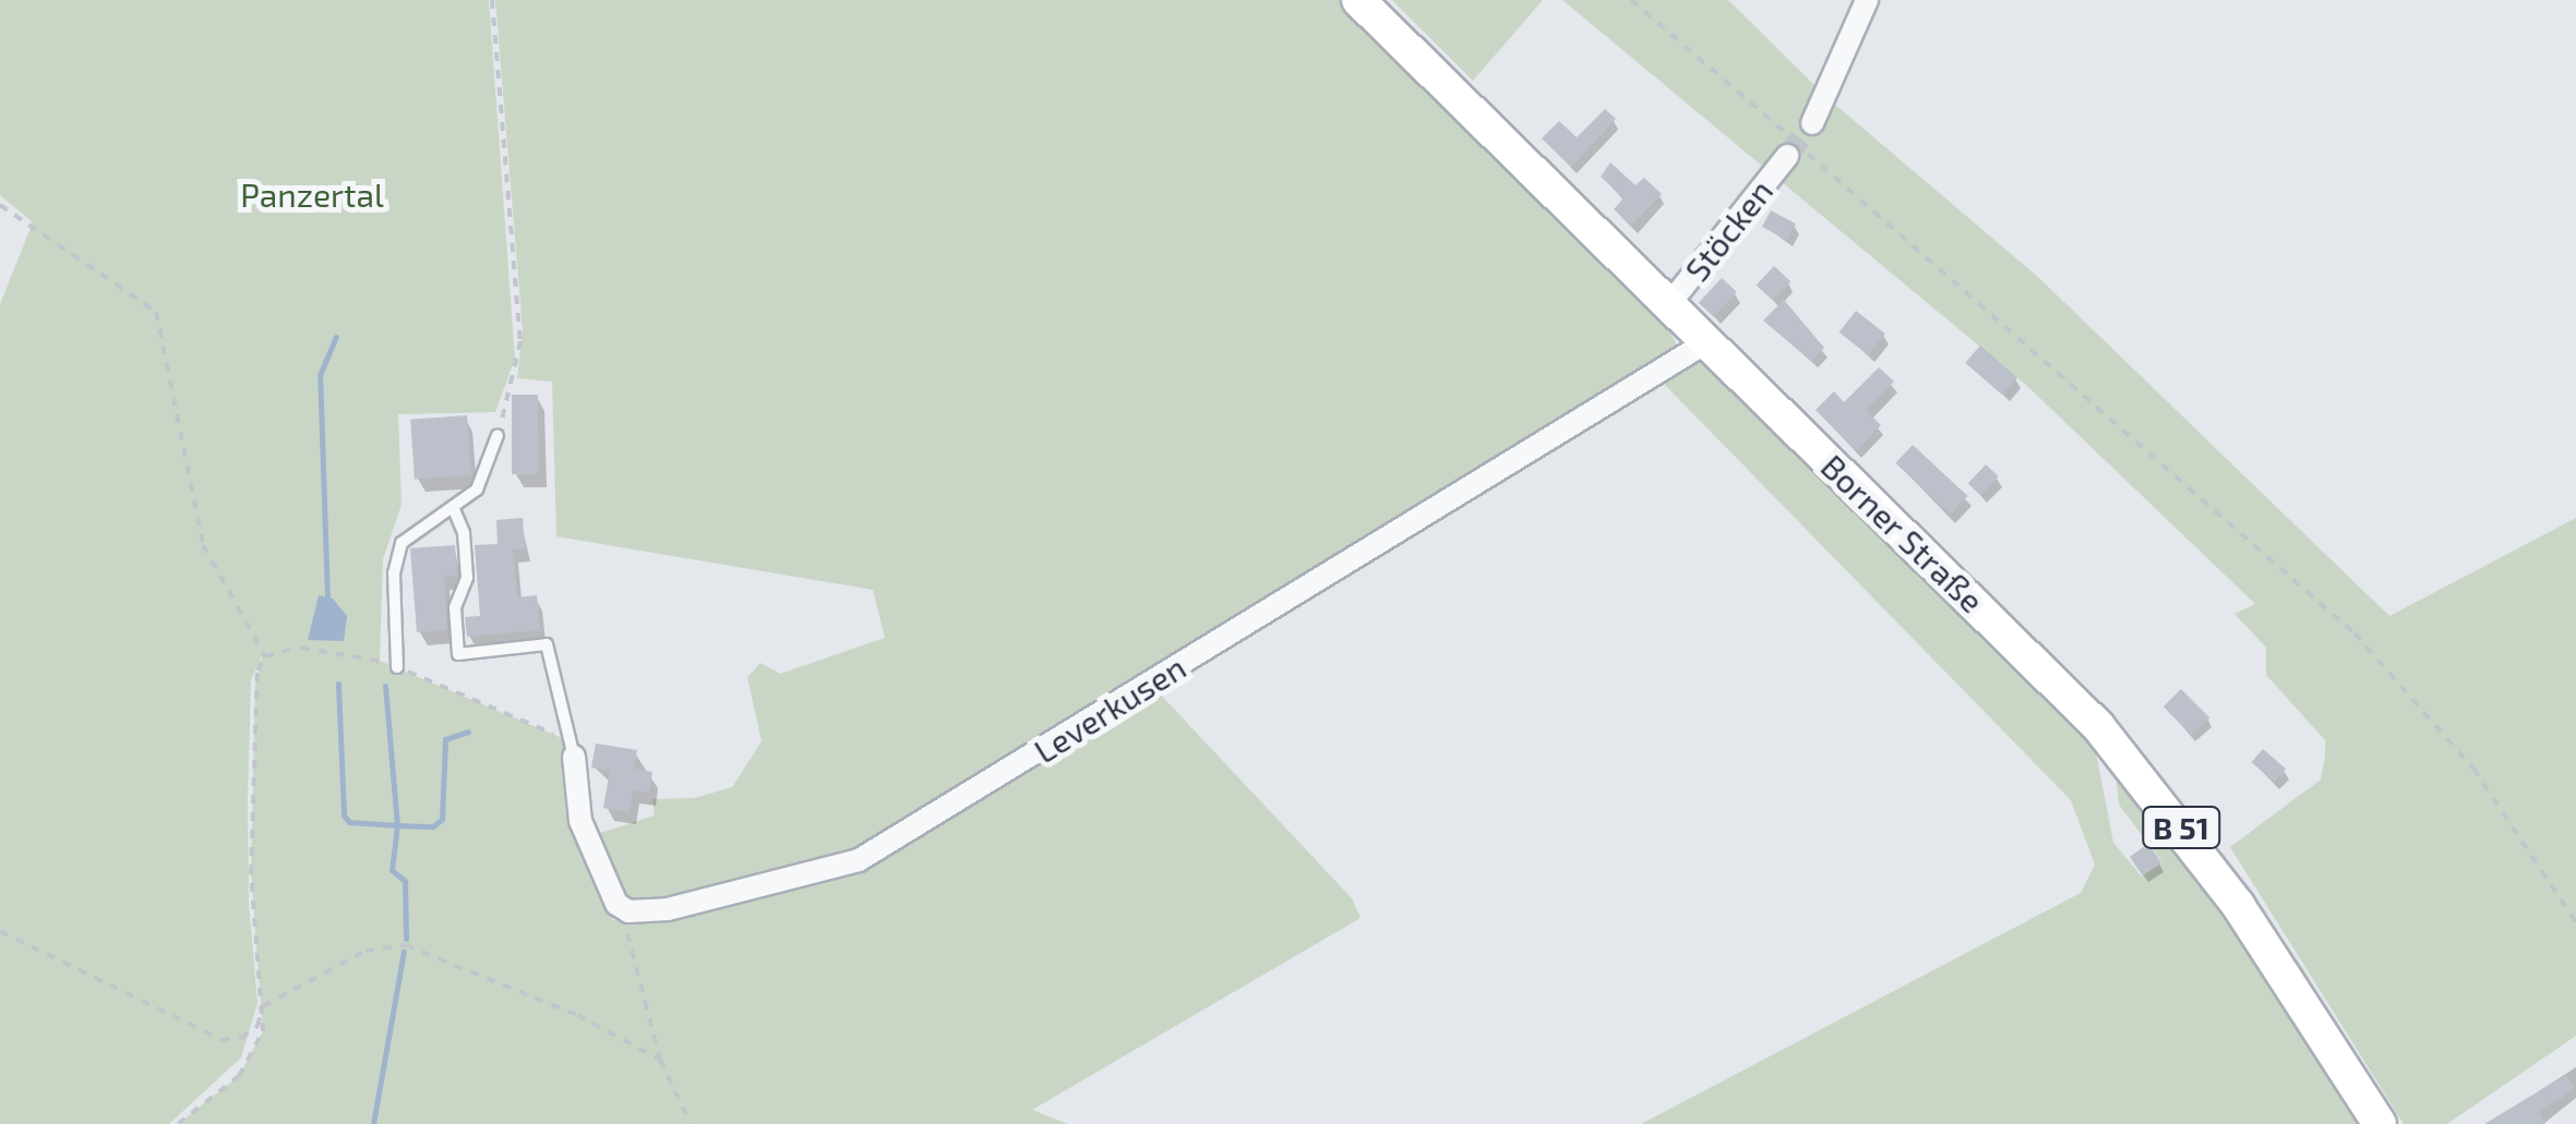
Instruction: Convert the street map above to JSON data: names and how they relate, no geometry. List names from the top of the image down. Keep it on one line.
{"streets":{"main road":["Borner Straße","B 51"],"street":["Stöcken","Leverkusen"]},"crossings":[["Stöcken","Borner Straße"],["Borner Straße","Leverkusen"]],"parks":["Panzertal"]}
